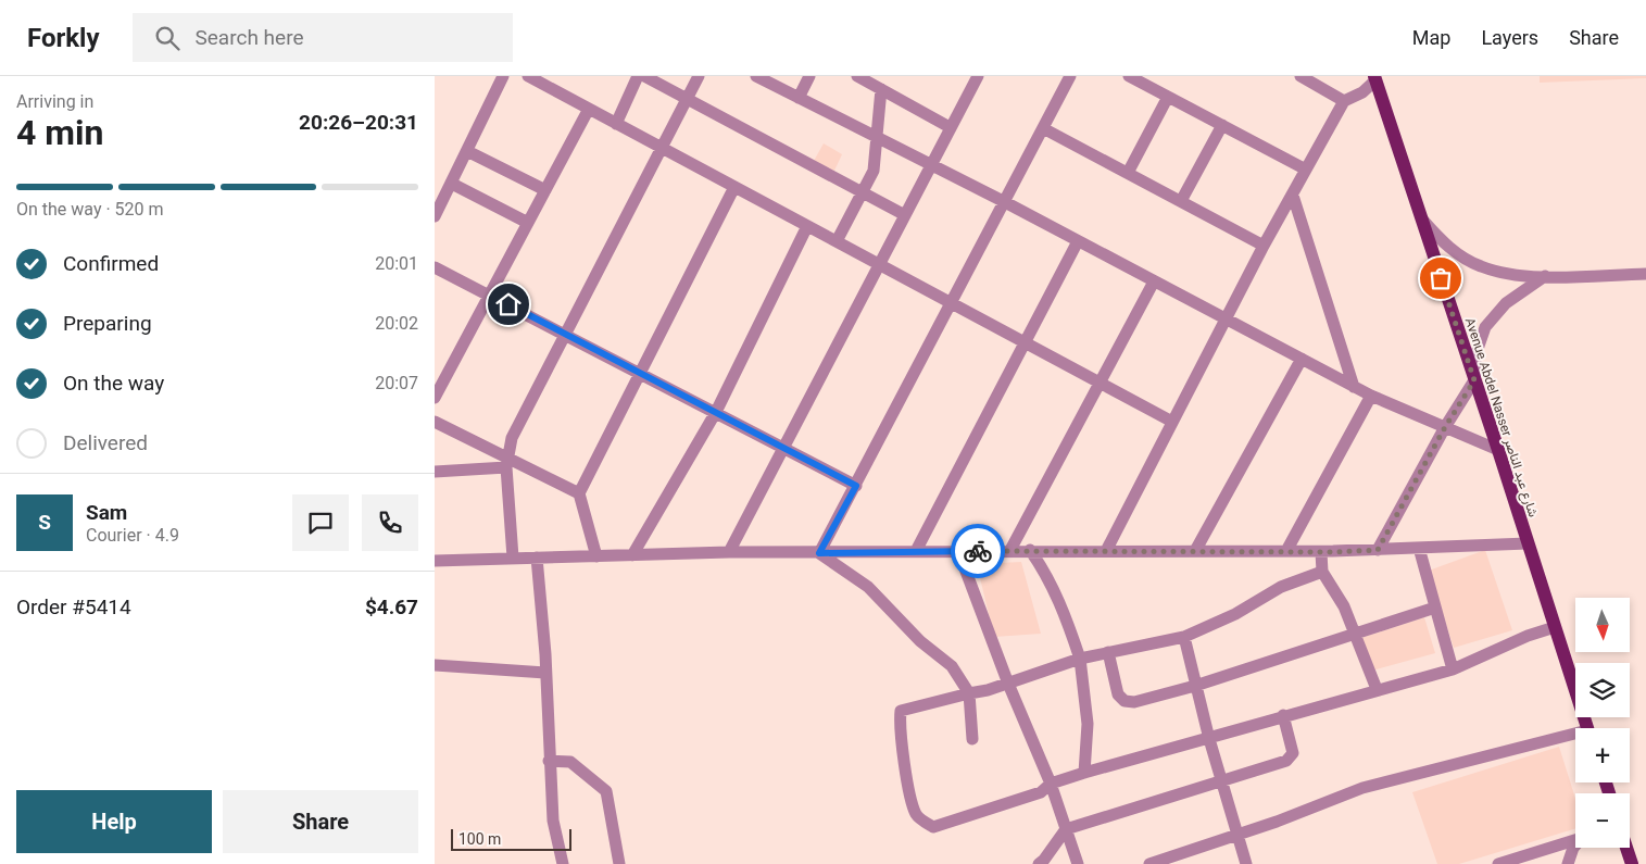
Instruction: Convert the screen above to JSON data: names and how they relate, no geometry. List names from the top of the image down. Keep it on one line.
{"streets":{"main road":["Avenue Abdel Nasser شارع عبد الناصر"]},"scale_bar":"100 m","north":"bottom","page":{"header":"Forkly","search":"Search here","nav":["Map","Layers","Share"],"heading":["4 min","Arriving in","20:26–20:31"],"panel":["Sam","Courier · 4.9","Order #5414","$4.67"],"bar":"On the way · 520 m","list":[["Confirmed","20:01"],["Preparing","20:02"],["On the way","20:07"],"Delivered"],"round":"S","map_buttons":["+","−"],"buttons":["Help","Share"],"scale":"100 m"}}
